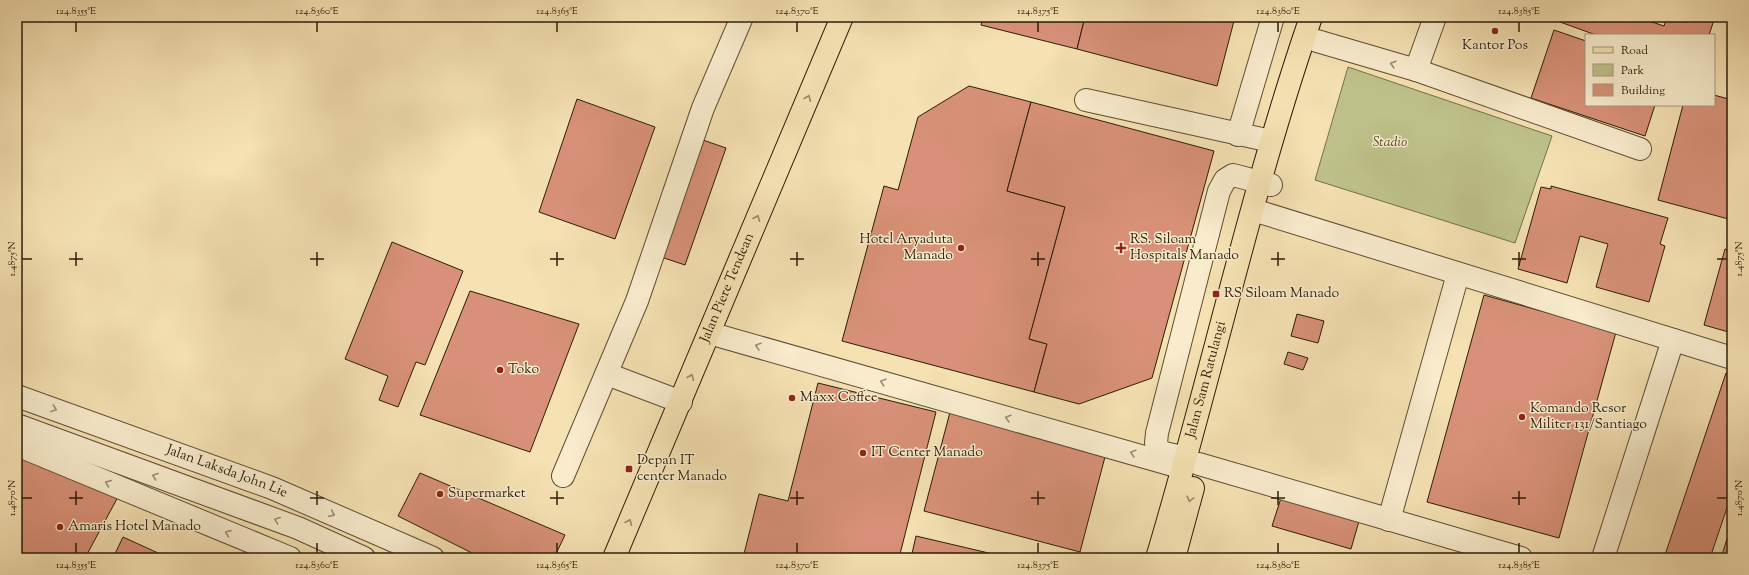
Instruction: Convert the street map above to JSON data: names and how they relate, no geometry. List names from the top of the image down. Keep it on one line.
{"streets":{"main road":["Jalan Piere Tendean","Jalan Sam Ratulangi"],"lane":["Jalan Laksda John Lie"]},"one_way":["Jalan Piere Tendean"],"parks":["Stadio"],"places":{"other":["Kantor Pos","Hotel Aryaduta Manado","Toko","Maxx Coffee","Komando Resor Militer 131/Santiago","IT Center Manado","Supermarket","Amaris Hotel Manado"],"health":["RS. Siloam Hospitals Manado"],"transit":["RS Siloam Manado","Depan IT center Manado"]},"legend":["Road","Park","Building"],"coordinates":["124.8355°E","124.8360°E","124.8365°E","124.8370°E","124.8375°E","124.8380°E","124.8385°E","1.4875°N","1.4870°N"]}
